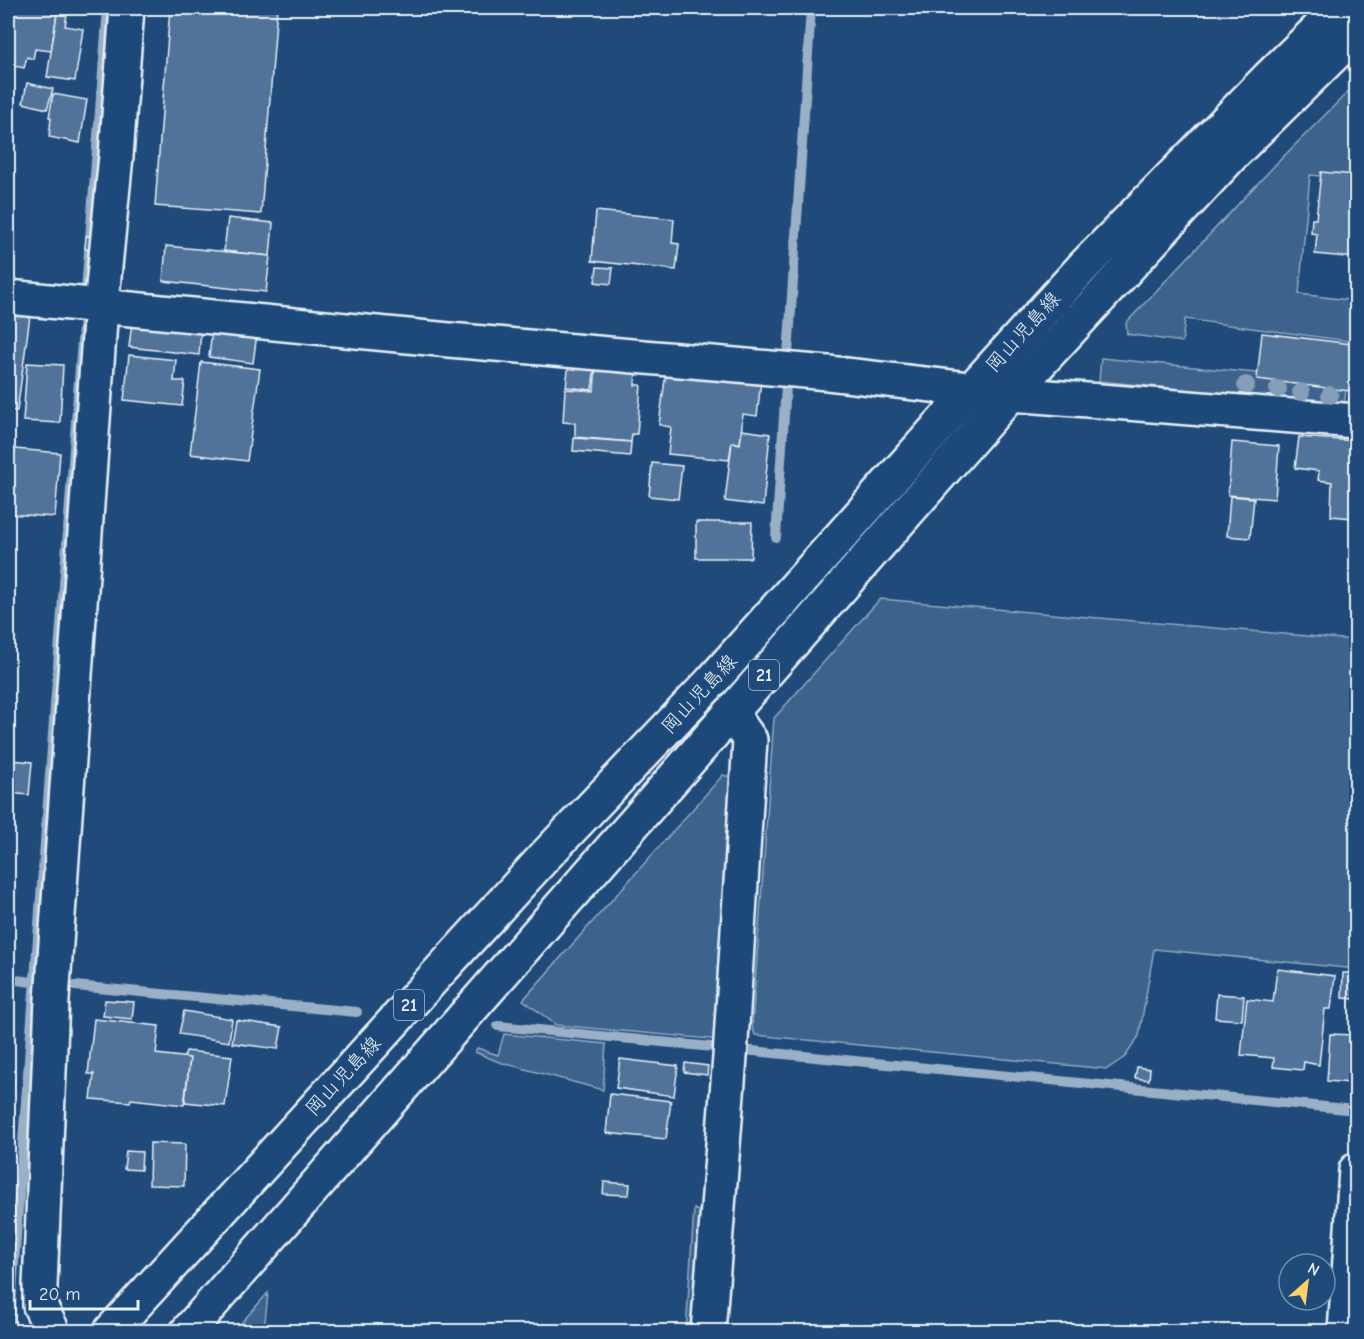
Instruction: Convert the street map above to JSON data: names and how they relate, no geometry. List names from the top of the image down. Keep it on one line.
{"streets":{"main road":["岡山児島線","21"]},"scale_bar":"20 m","north":"top right"}
